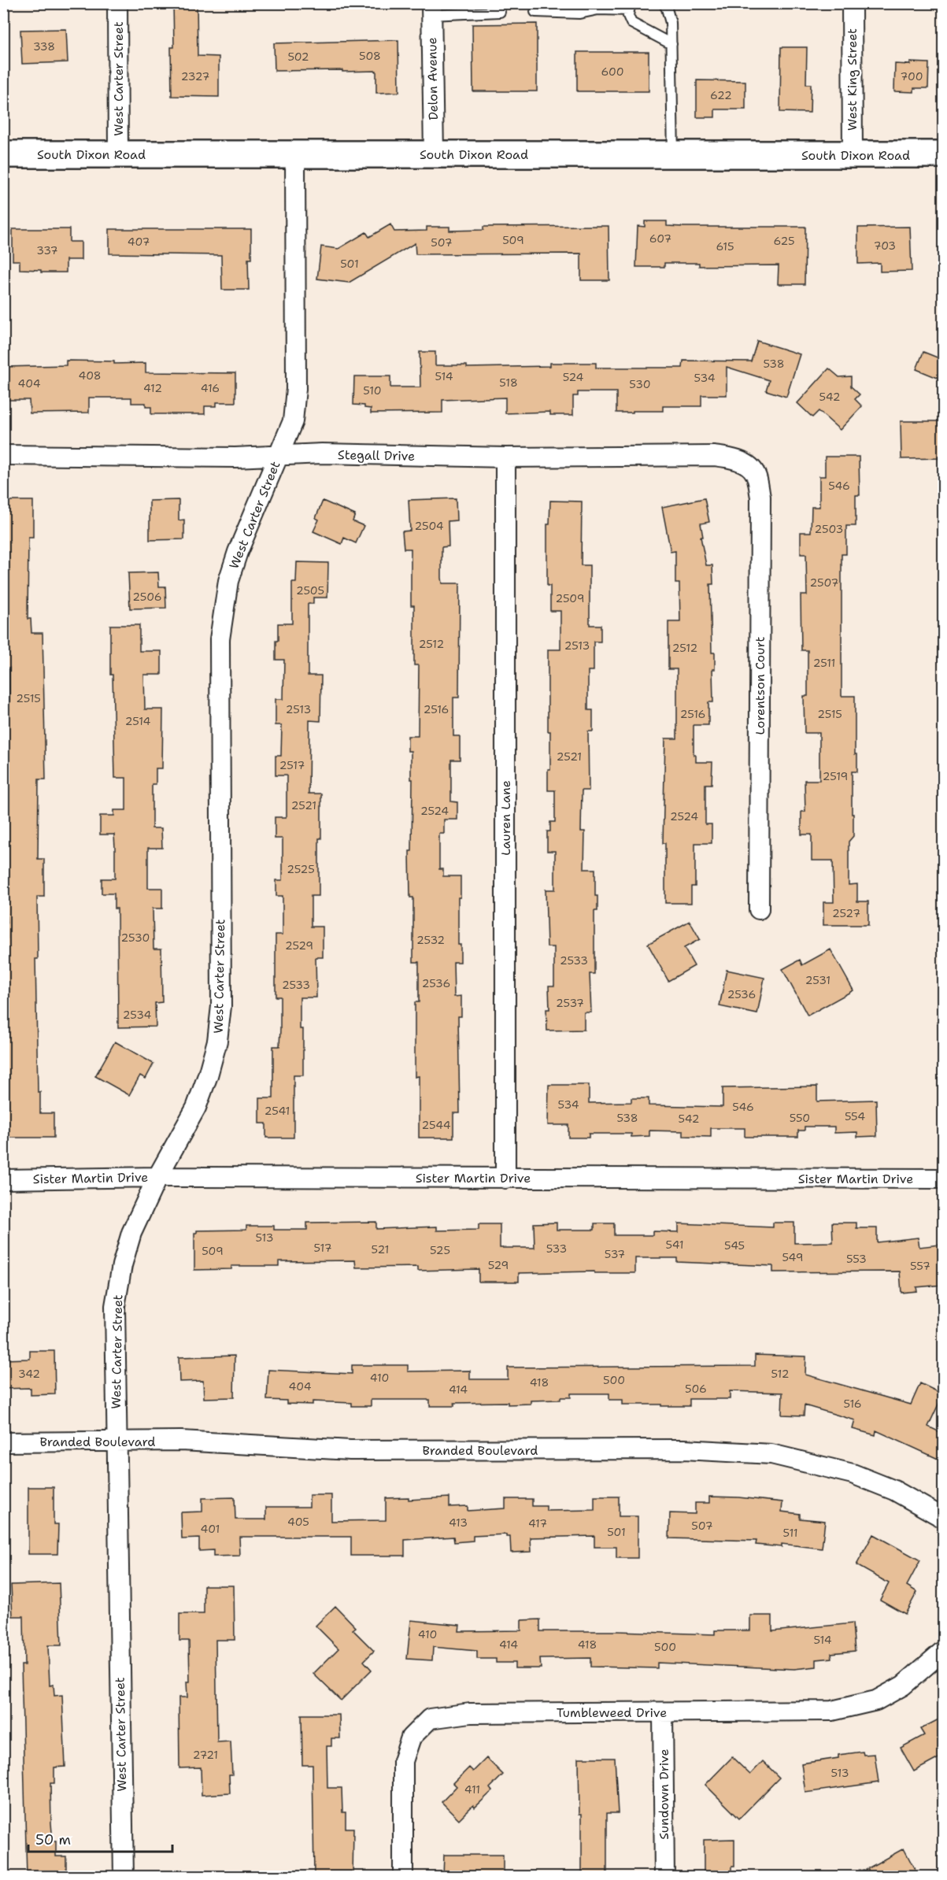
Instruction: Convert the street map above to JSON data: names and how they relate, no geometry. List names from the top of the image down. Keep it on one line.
{"streets":{"main road":["South Dixon Road"],"street":["West Carter Street","Delon Avenue","West King Street","Stegall Drive","Lorentson Court","Lauren Lane","Sister Martin Drive","Branded Boulevard","Tumbleweed Drive","Sundown Drive"]},"crossings":[["West Carter Street","South Dixon Road"],["West Carter Street","Stegall Drive"],["West Carter Street","Sister Martin Drive"],["West Carter Street","Branded Boulevard"],["Delon Avenue","South Dixon Road"],["West King Street","South Dixon Road"],["Stegall Drive","Lorentson Court"],["Stegall Drive","Lauren Lane"],["Lauren Lane","Sister Martin Drive"],["Tumbleweed Drive","Sundown Drive"]],"house_numbers":["338","508","502","600","2327","700","622","607","509","625","407","507","703","615","337","501","538","408","514","524","534","518","404","530","412","416","510","542","546","2504","2503","2507","2505","2506","2509","2512","2513","2512","2511","2515","2513","2516","2516","2515","2514","2521","2517","2519","2521","2524","2524","2525","2527","2530","2532","2529","2533","2531","2536","2533","2536","2537","2534","534","546","2541","554","538","550","542","2544","513","541","545","517","533","521","525","509","537","549","553","529","557","342","512","410","500","418","404","506","414","516","405","413","417","507","401","501","511","410","514","414","418","500","2721","513","411"],"scale_bar":"50 m"}
